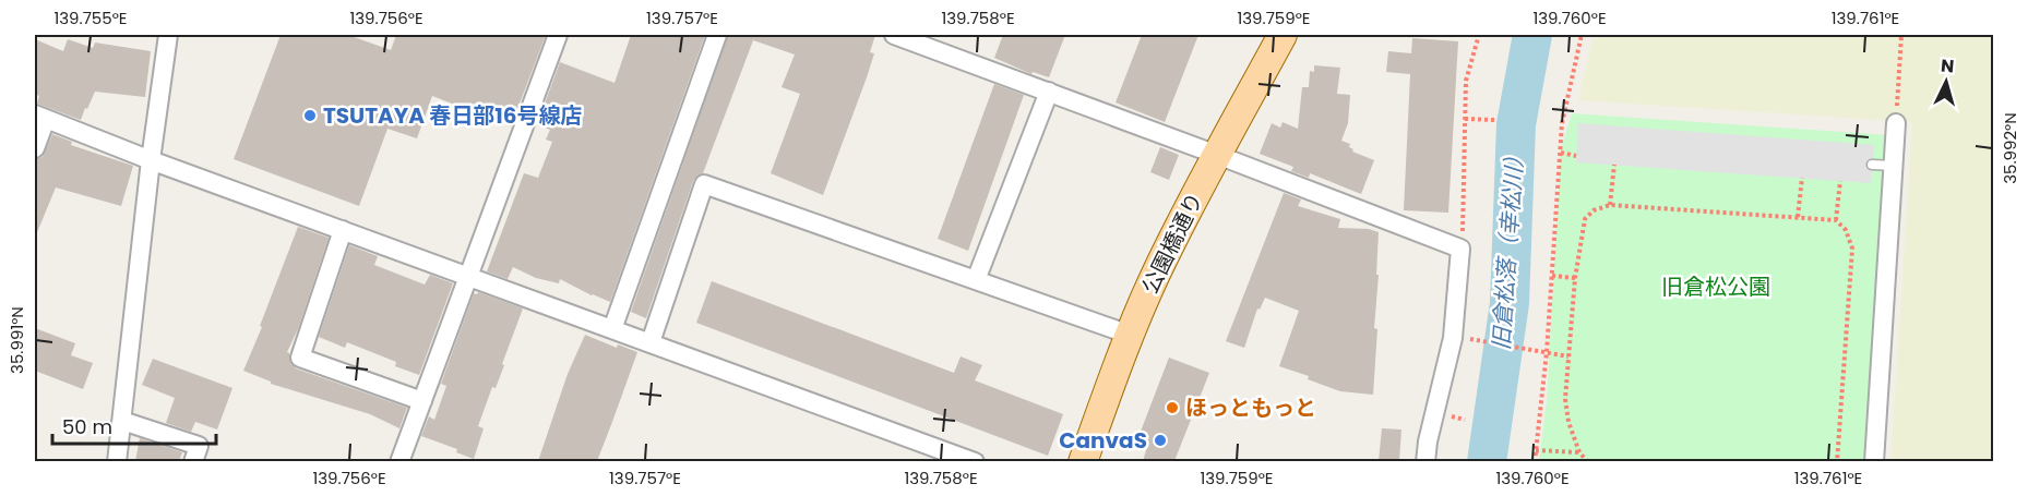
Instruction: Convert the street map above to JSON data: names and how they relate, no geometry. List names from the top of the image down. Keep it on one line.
{"streets":{"main road":["公園橋通り"]},"water":["旧倉松落（幸松川）"],"parks":["旧倉松公園"],"places":["TSUTAYA 春日部16号線店","ほっともっと","CanvaS"],"scale_bar":"50 m","north":"top","coordinates":["139.755°E","139.756°E","139.757°E","139.758°E","139.759°E","139.760°E","139.761°E","35.992°N","35.991°N"]}
